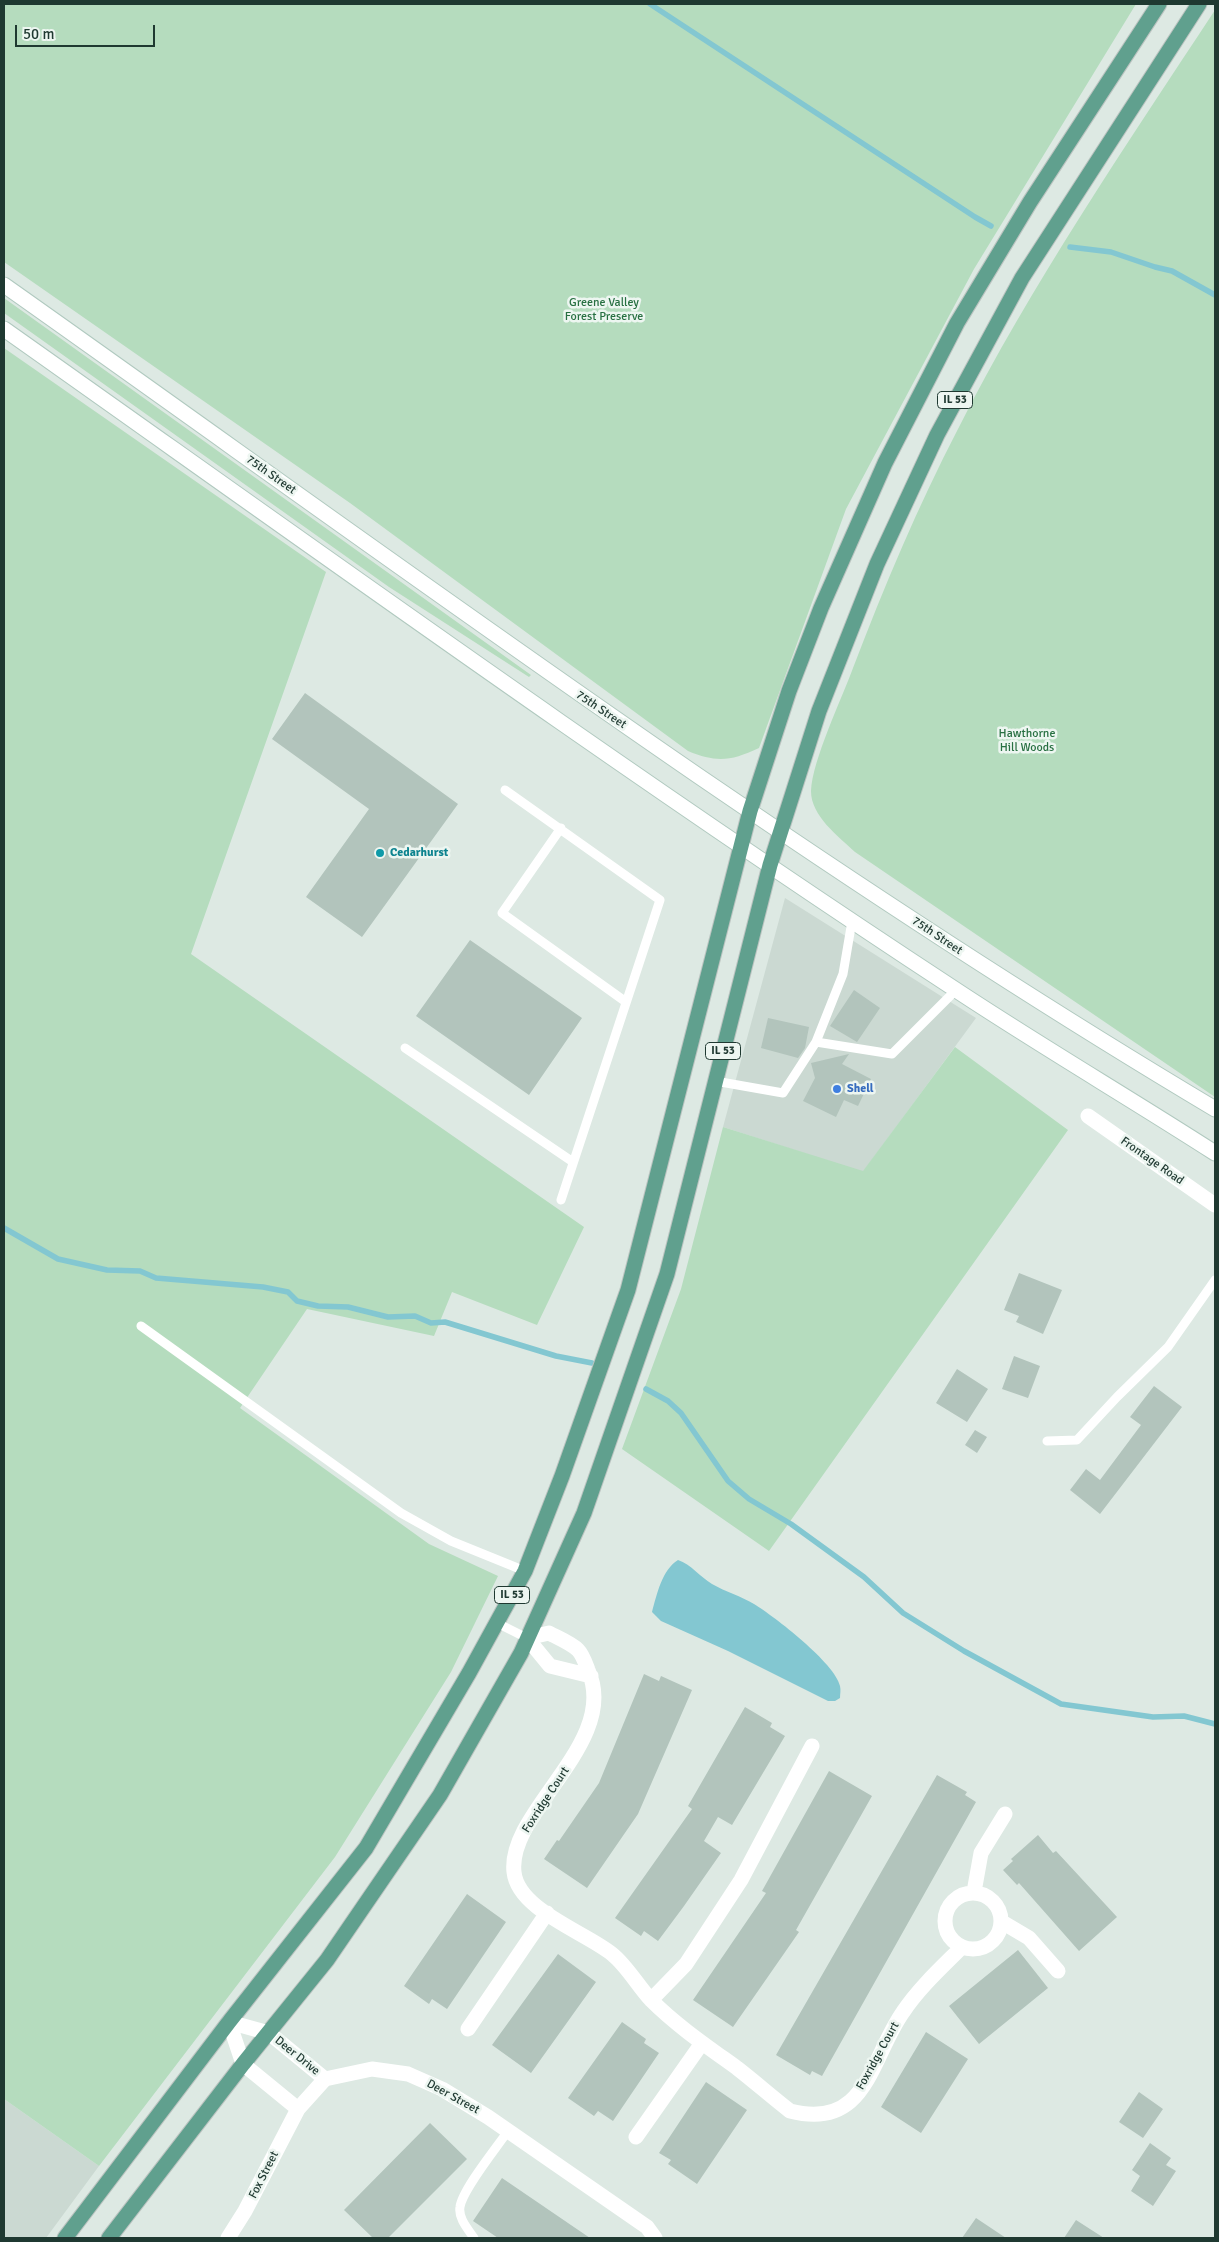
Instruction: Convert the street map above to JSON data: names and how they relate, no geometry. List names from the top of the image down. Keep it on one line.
{"streets":{"main road":["IL 53","75th Street","Frontage Road","Foxridge Court","Deer Drive","Deer Street","Fox Street"]},"crossings":[["IL 53","75th Street"],["IL 53","Foxridge Court"],["IL 53","Deer Drive"],["Deer Drive","Deer Street"]],"parks":["Greene Valley Forest Preserve","Hawthorne Hill Woods"],"places":["Cedarhurst","Shell"],"scale_bar":"50 m"}
